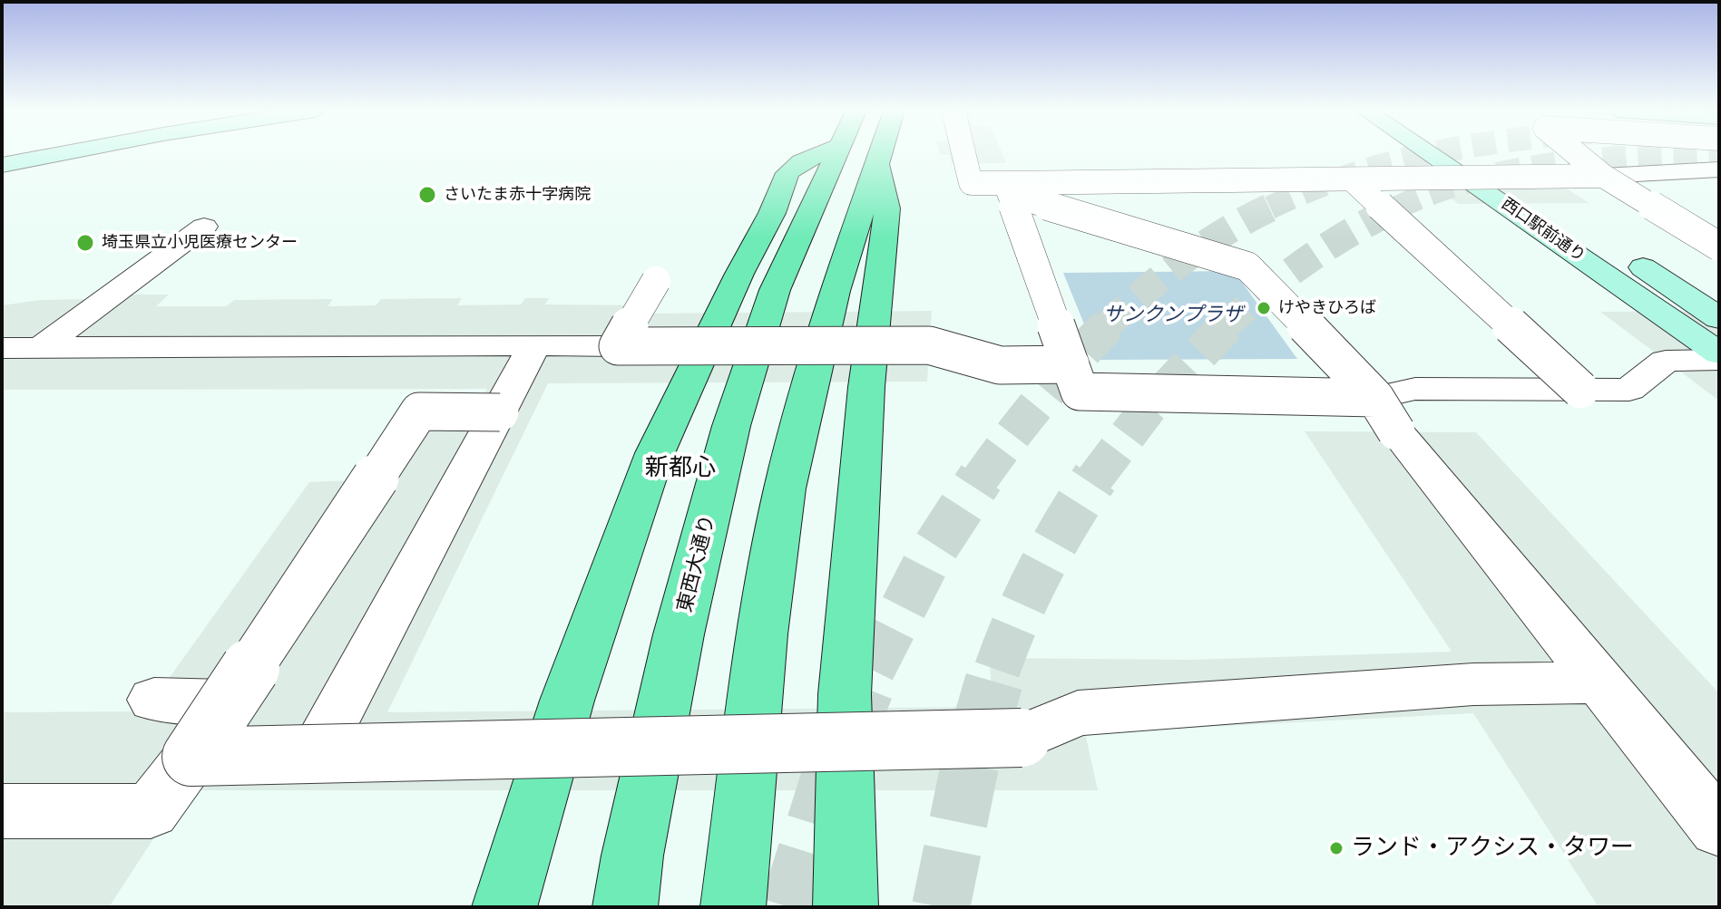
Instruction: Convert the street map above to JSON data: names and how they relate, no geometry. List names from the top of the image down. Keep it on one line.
{"streets":{"main road":["西口駅前通り","東西大通り"]},"districts":["新都心"],"parks":["サンクンプラザ"],"places":["さいたま赤十字病院","埼玉県立小児医療センター","けやきひろば","ランド・アクシス・タワー"]}
